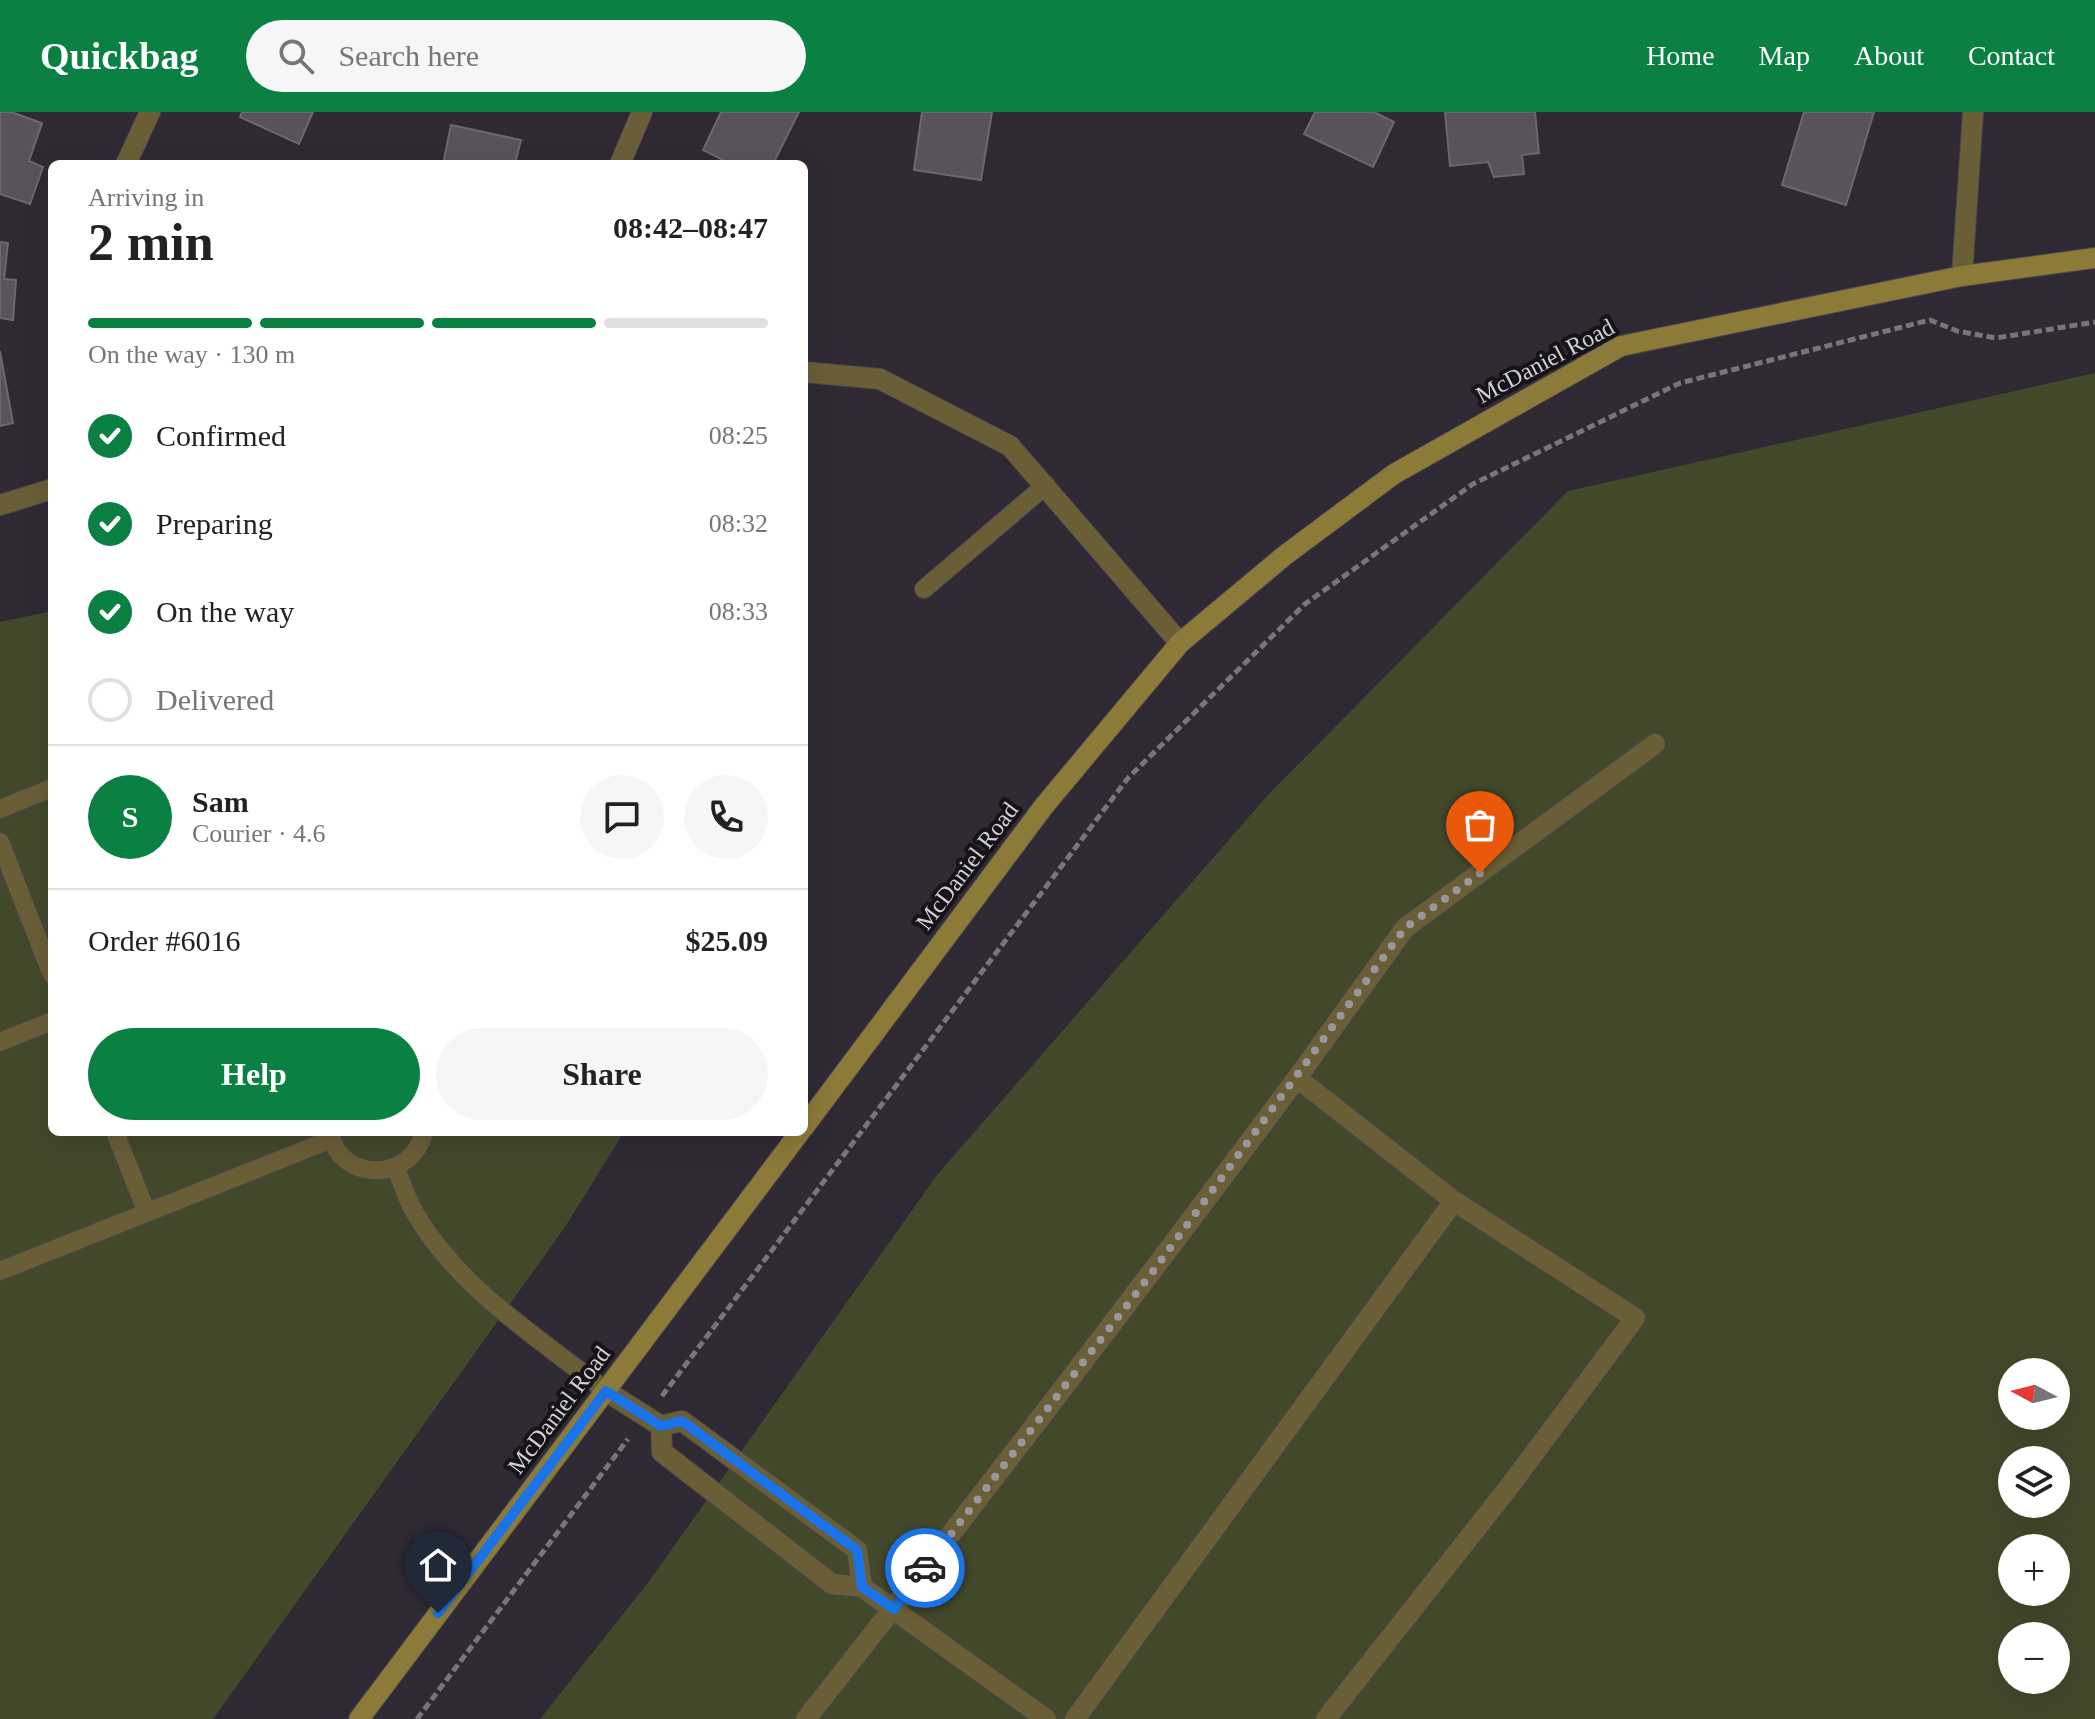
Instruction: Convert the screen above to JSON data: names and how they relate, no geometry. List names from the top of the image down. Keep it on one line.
{"streets":{"main road":["McDaniel Road"]},"north":"left","page":{"header":"Quickbag","search":"Search here","nav":["Home","Map","About","Contact"],"heading":["2 min","Arriving in","08:42–08:47"],"panel":["Sam","Courier · 4.6","Order #6016","$25.09"],"bar":"On the way · 130 m","list":[["Confirmed","08:25"],["Preparing","08:32"],["On the way","08:33"],"Delivered"],"round":"S","buttons":["Help","Share"],"map_buttons":["+","−"]}}
